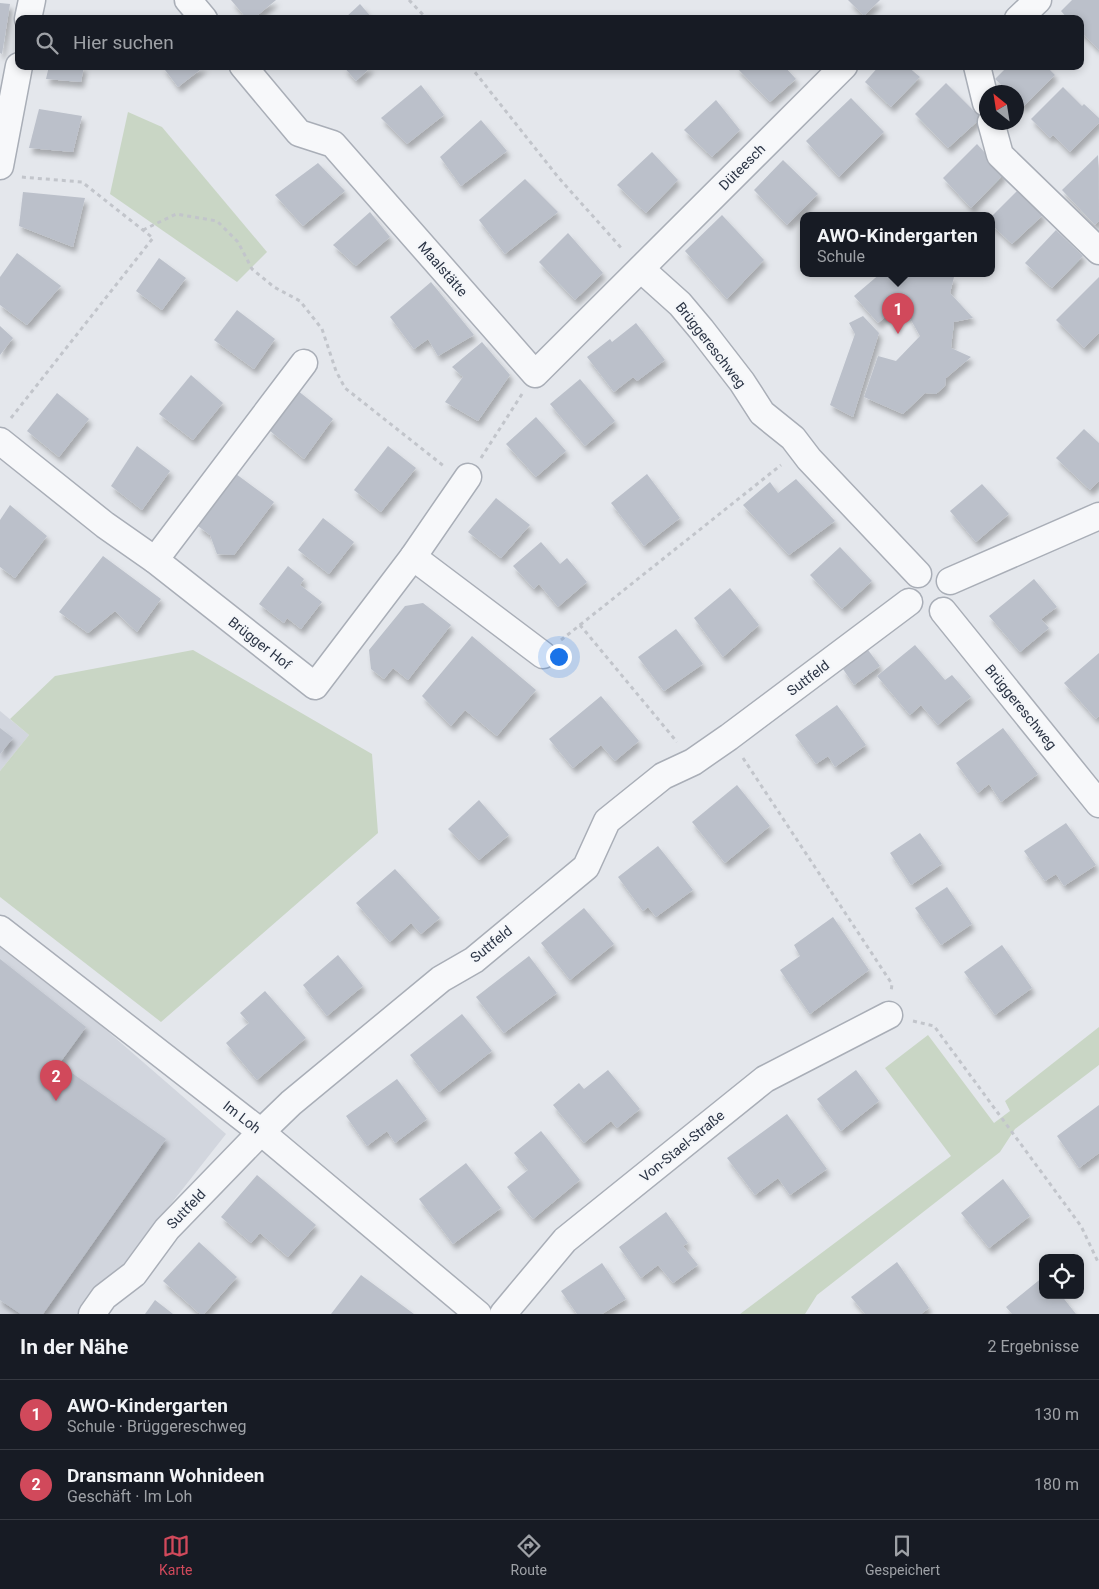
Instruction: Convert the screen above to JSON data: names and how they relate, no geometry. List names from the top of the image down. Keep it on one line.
{"streets":{"street":["Düteesch","Maalstätte","Brüggereschweg","Brügger Hof","Suttfeld","Im Loh","Von-Stael-Straße"]},"crossings":[["Düteesch","Brüggereschweg"],["Brüggereschweg","Suttfeld"],["Suttfeld","Im Loh"]],"north":"top left","page":{"search":"Hier suchen","popup":["AWO-Kindergarten","Schule"],"pins":["1","2"],"heading":["In der Nähe","2 Ergebnisse"],"list":[{"mark":"1","name":"AWO-Kindergarten","note":"Schule · Brüggereschweg","value":"130 m"},{"mark":"2","name":"Dransmann Wohnideen","note":"Geschäft · Im Loh","value":"180 m"}],"nav":["Karte","Route","Gespeichert"]}}
